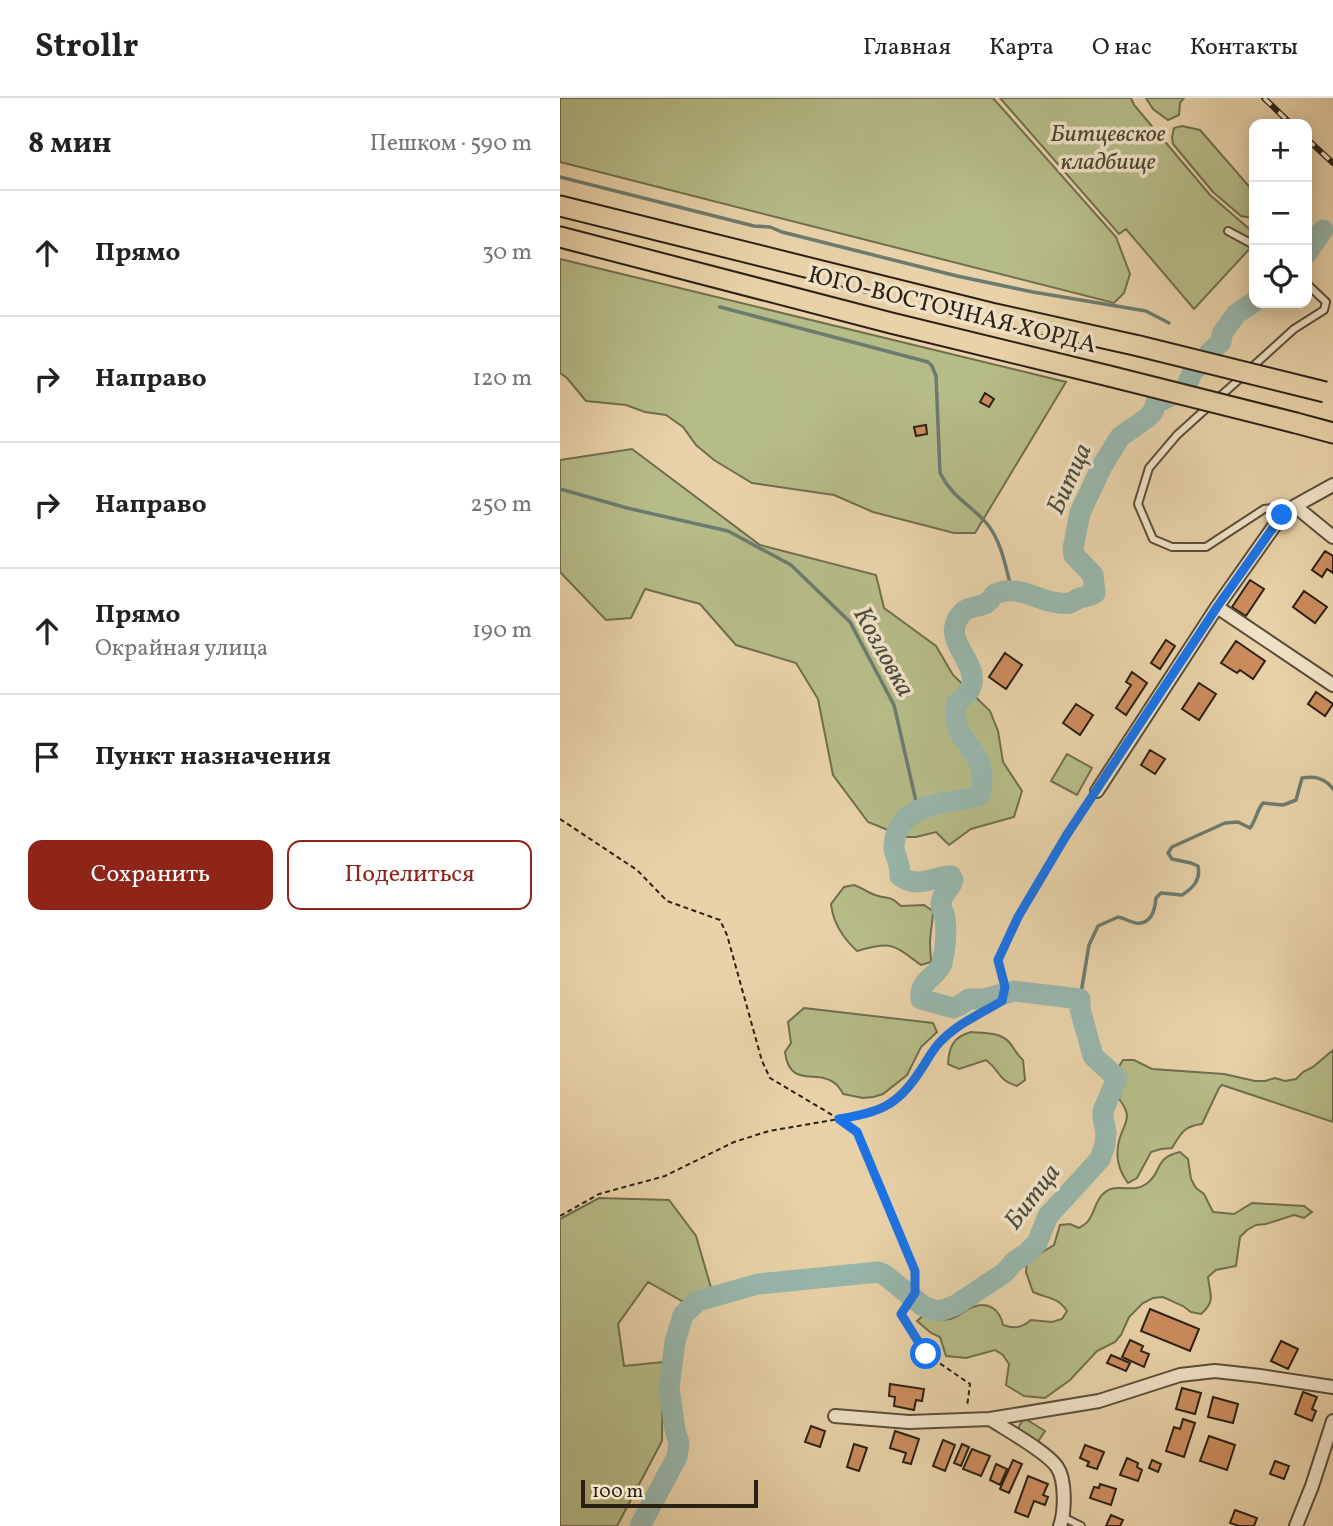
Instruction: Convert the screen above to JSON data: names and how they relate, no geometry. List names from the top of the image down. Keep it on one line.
{"streets":{"main road":["ЮГО-ВОСТОЧНАЯ ХОРДА"]},"water":["Битца","Козловка"],"parks":["Битцевское кладбище"],"scale_bar":"100 m","page":{"header":"Strollr","nav":["Главная","Карта","О нас","Контакты"],"heading":["8 мин","Пешком · 590 m"],"map_buttons":["+","−"],"list":[["Прямо","30 m"],["Направо","120 m"],["Направо","250 m"],["Прямо","Окрайная улица","190 m"],"Пункт назначения"],"buttons":["Сохранить","Поделиться"],"scale":"100 m"}}
